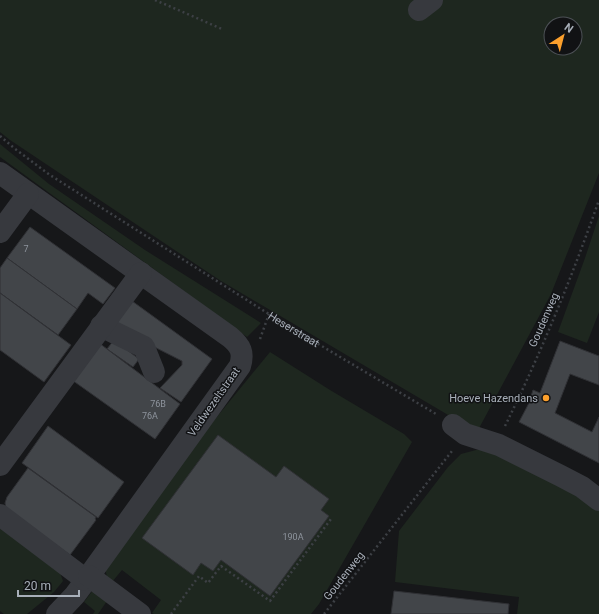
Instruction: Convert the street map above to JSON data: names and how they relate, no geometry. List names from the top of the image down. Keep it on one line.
{"streets":{"street":["Veldwezeltstraat"],"path":["Goudenweg","Heserstraat"]},"crossings":[["Goudenweg","Heserstraat"]],"places":["Hoeve Hazendans"],"house_numbers":["7","76B","76A","190A"],"scale_bar":"20 m","north":"top right"}
